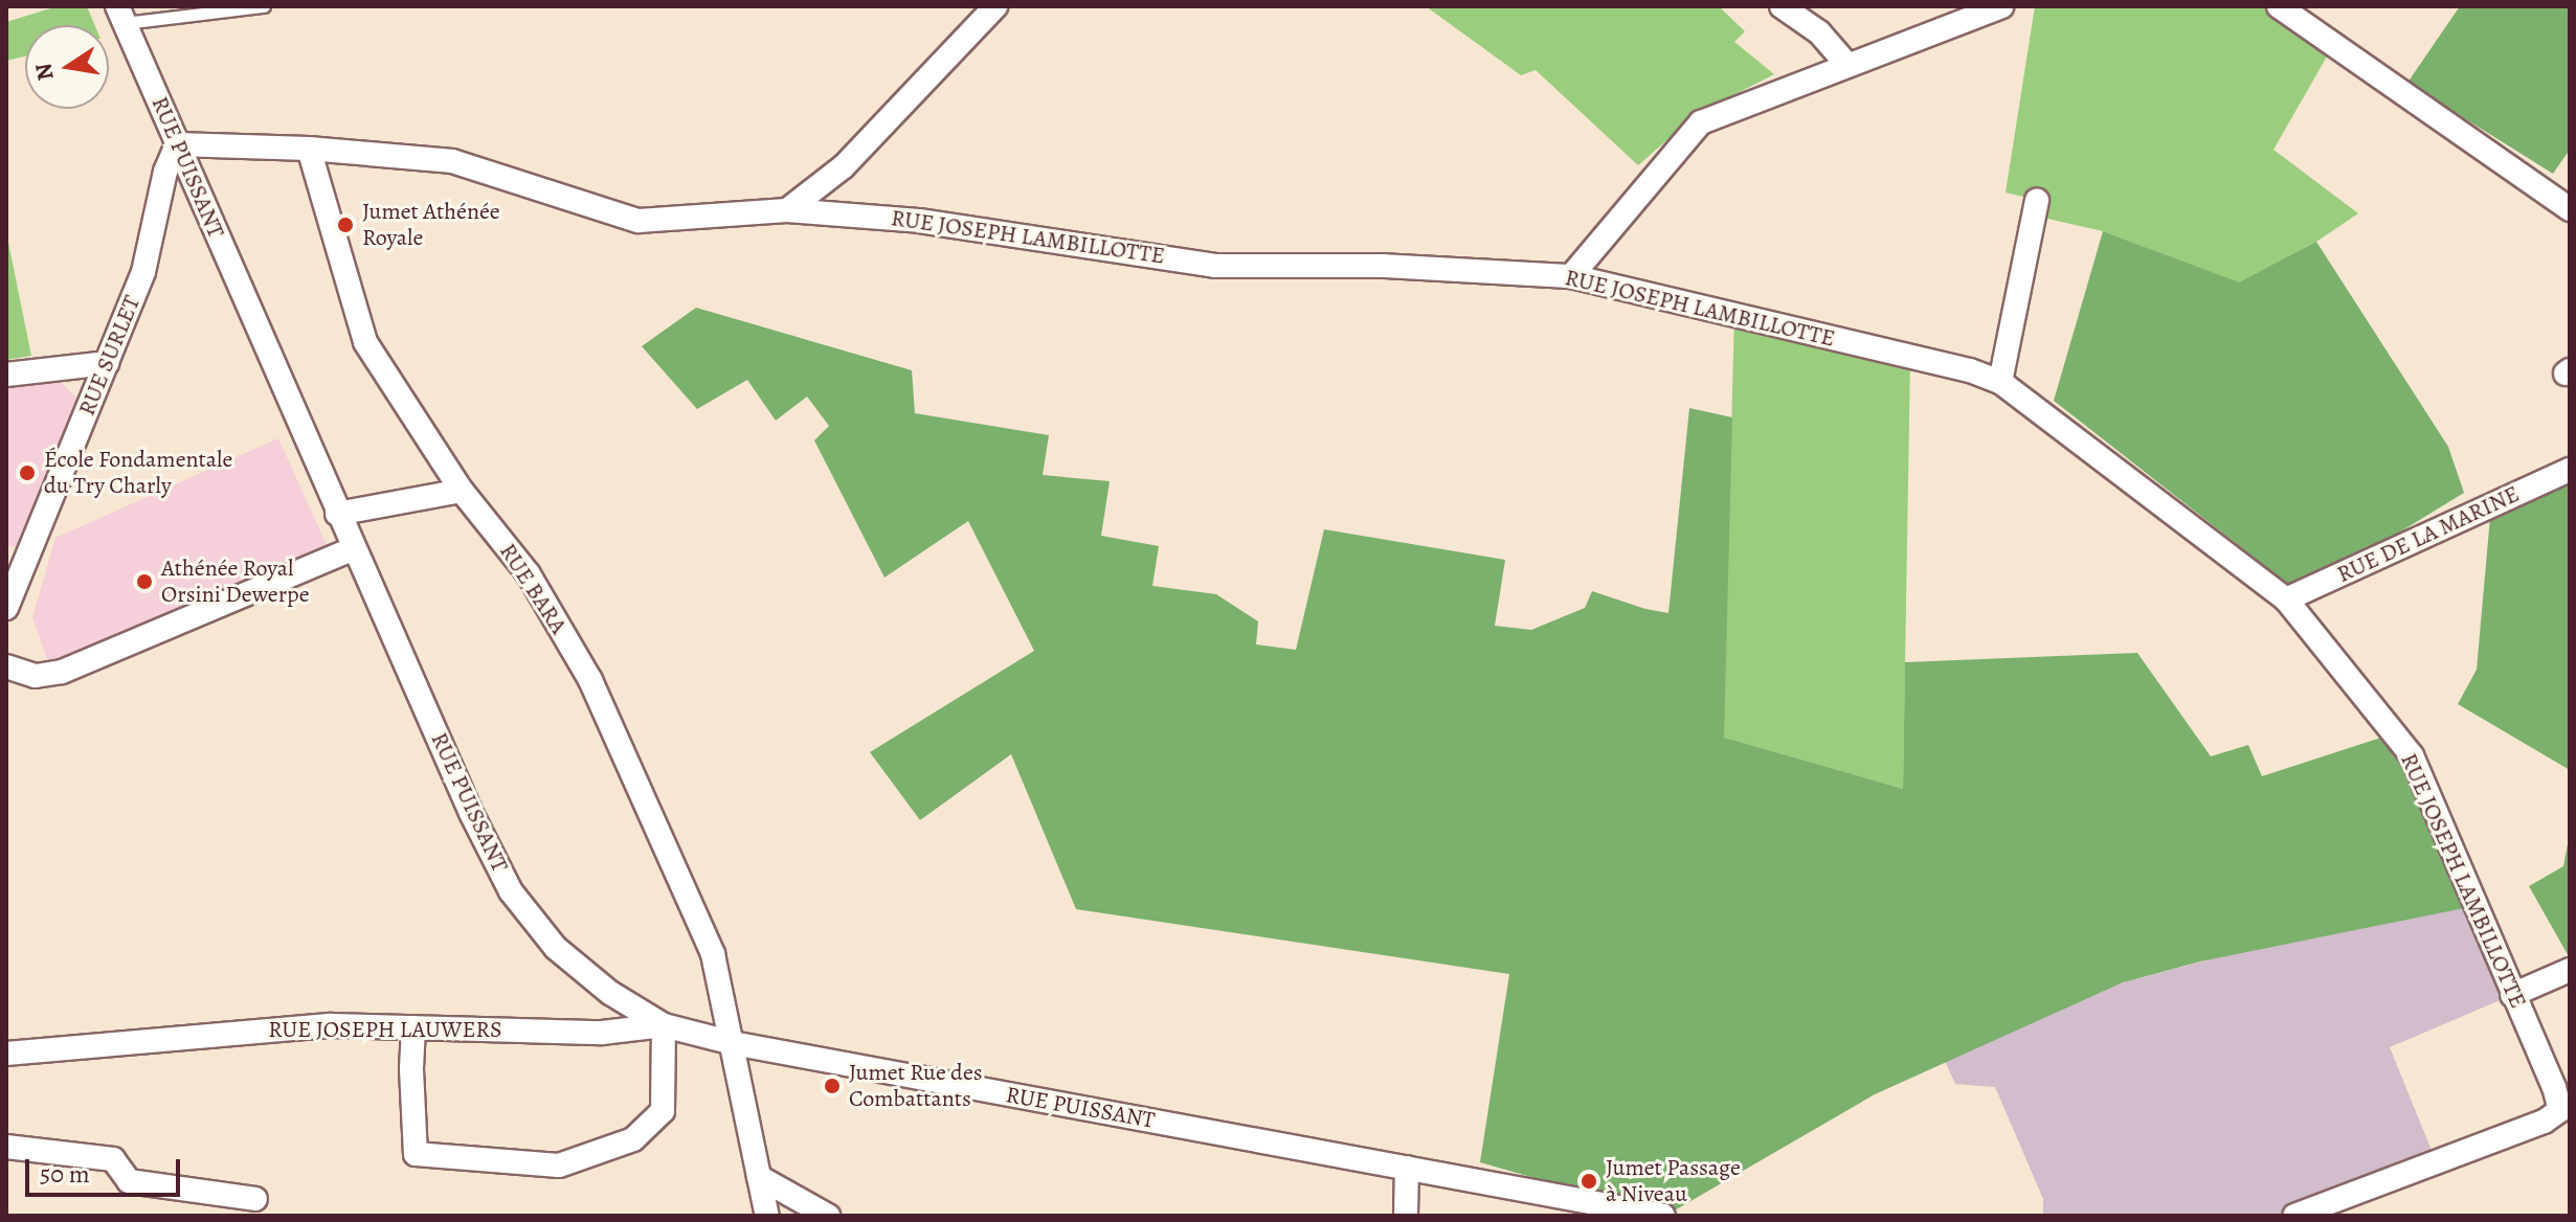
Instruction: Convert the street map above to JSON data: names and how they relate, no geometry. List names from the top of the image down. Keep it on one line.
{"streets":{"street":["RUE PUISSANT","RUE JOSEPH LAMBILLOTTE","RUE SURLET","RUE DE LA MARINE","RUE BARA","RUE JOSEPH LAUWERS"]},"crossings":[["RUE PUISSANT","RUE JOSEPH LAMBILLOTTE"],["RUE PUISSANT","RUE SURLET"],["RUE PUISSANT","RUE BARA"],["RUE PUISSANT","RUE JOSEPH LAUWERS"],["RUE JOSEPH LAMBILLOTTE","RUE SURLET"],["RUE JOSEPH LAMBILLOTTE","RUE DE LA MARINE"],["RUE JOSEPH LAMBILLOTTE","RUE BARA"]],"places":["Jumet Athénée Royale","École Fondamentale du Try Charly","Athénée Royal Orsini Dewerpe","Jumet Rue des Combattants","Jumet Passage à Niveau"],"scale_bar":"50 m","north":"left"}
